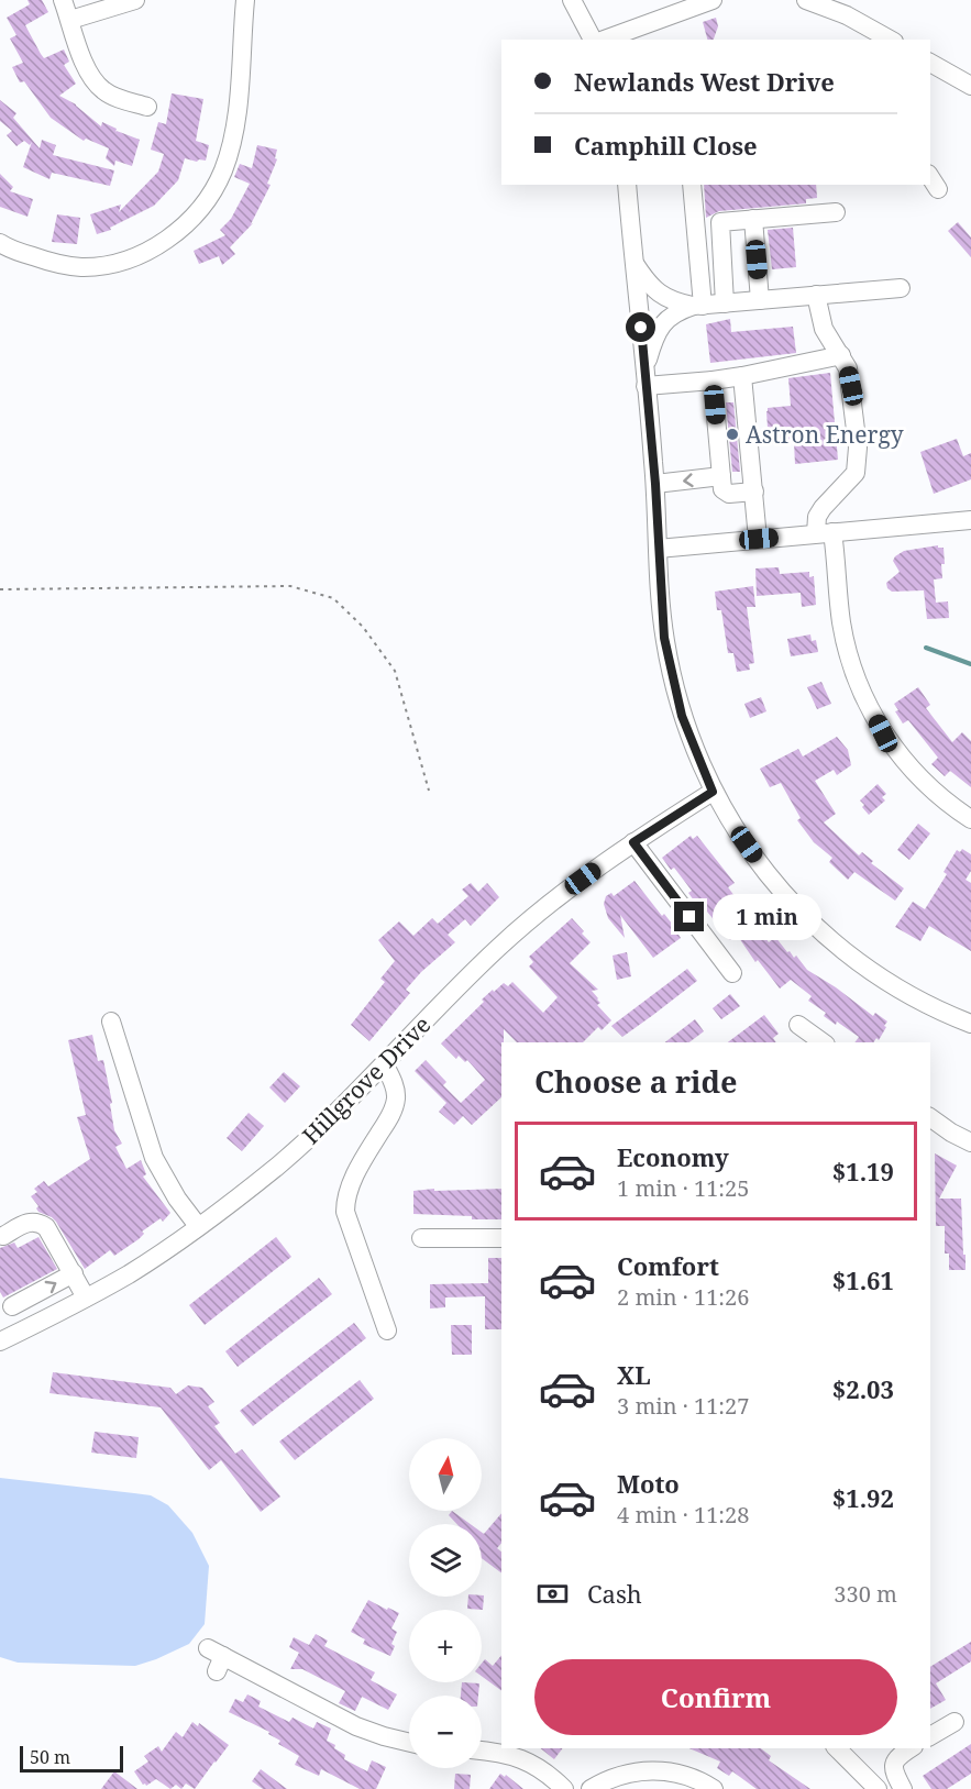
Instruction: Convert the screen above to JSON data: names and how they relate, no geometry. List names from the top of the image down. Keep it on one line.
{"streets":{"street":["Hillgrove Drive"]},"places":["Astron Energy"],"scale_bar":"50 m","north":"top","page":{"banner":["Newlands West Drive","Camphill Close"],"bubble":"1 min","heading":"Choose a ride","list":[{"name":"Economy","note":"1 min · 11:25","value":"$1.19"},{"name":"Comfort","note":"2 min · 11:26","value":"$1.61"},{"name":"XL","note":"3 min · 11:27","value":"$2.03"},{"name":"Moto","note":"4 min · 11:28","value":"$1.92"}],"map_buttons":["+","−"],"pay":["Cash","330 m"],"buttons":"Confirm","scale":"50 m"}}
